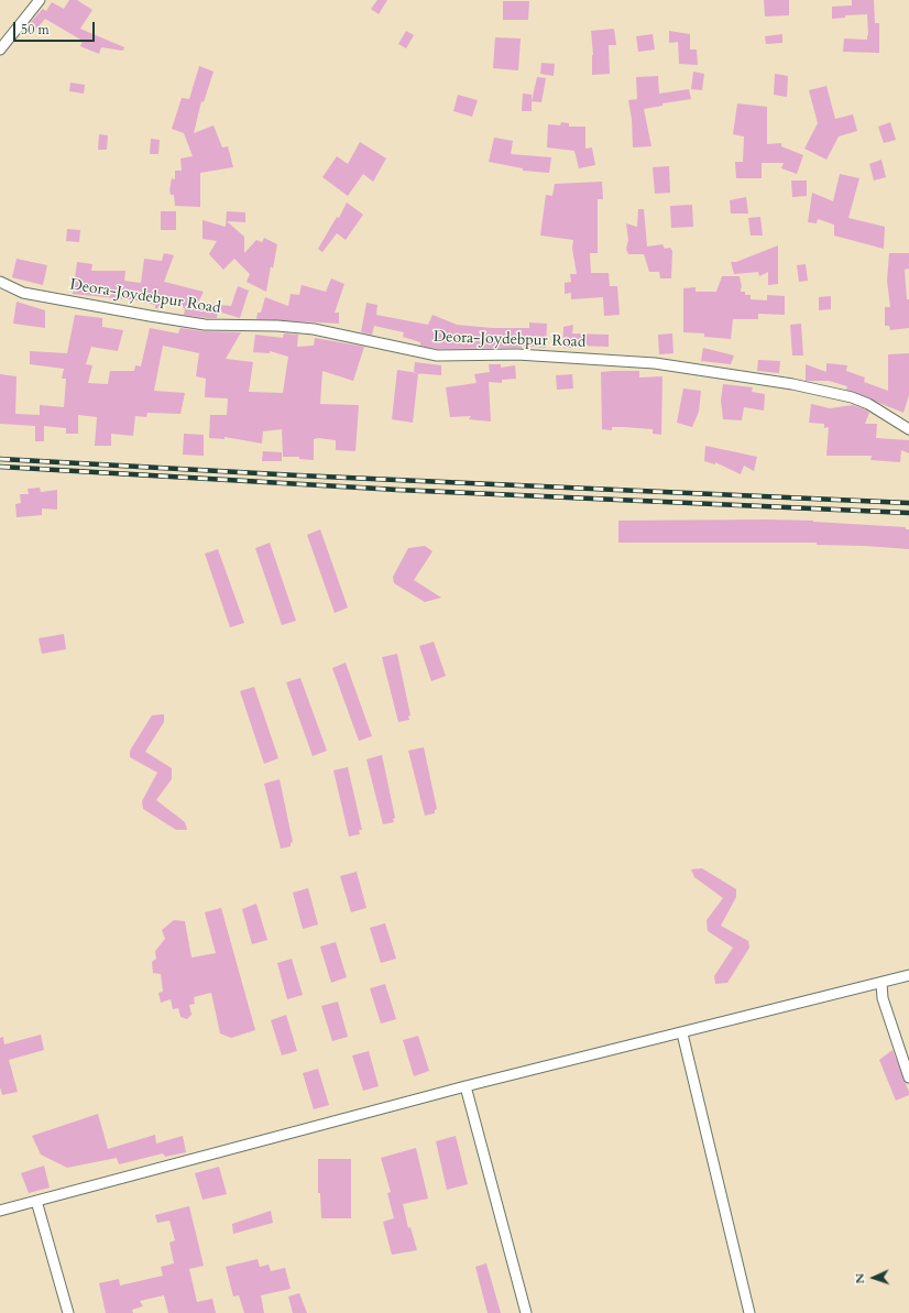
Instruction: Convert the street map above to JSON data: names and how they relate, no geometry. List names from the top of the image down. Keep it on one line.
{"streets":{"street":["Deora-Joydebpur Road"]},"scale_bar":"50 m","north":"left"}
